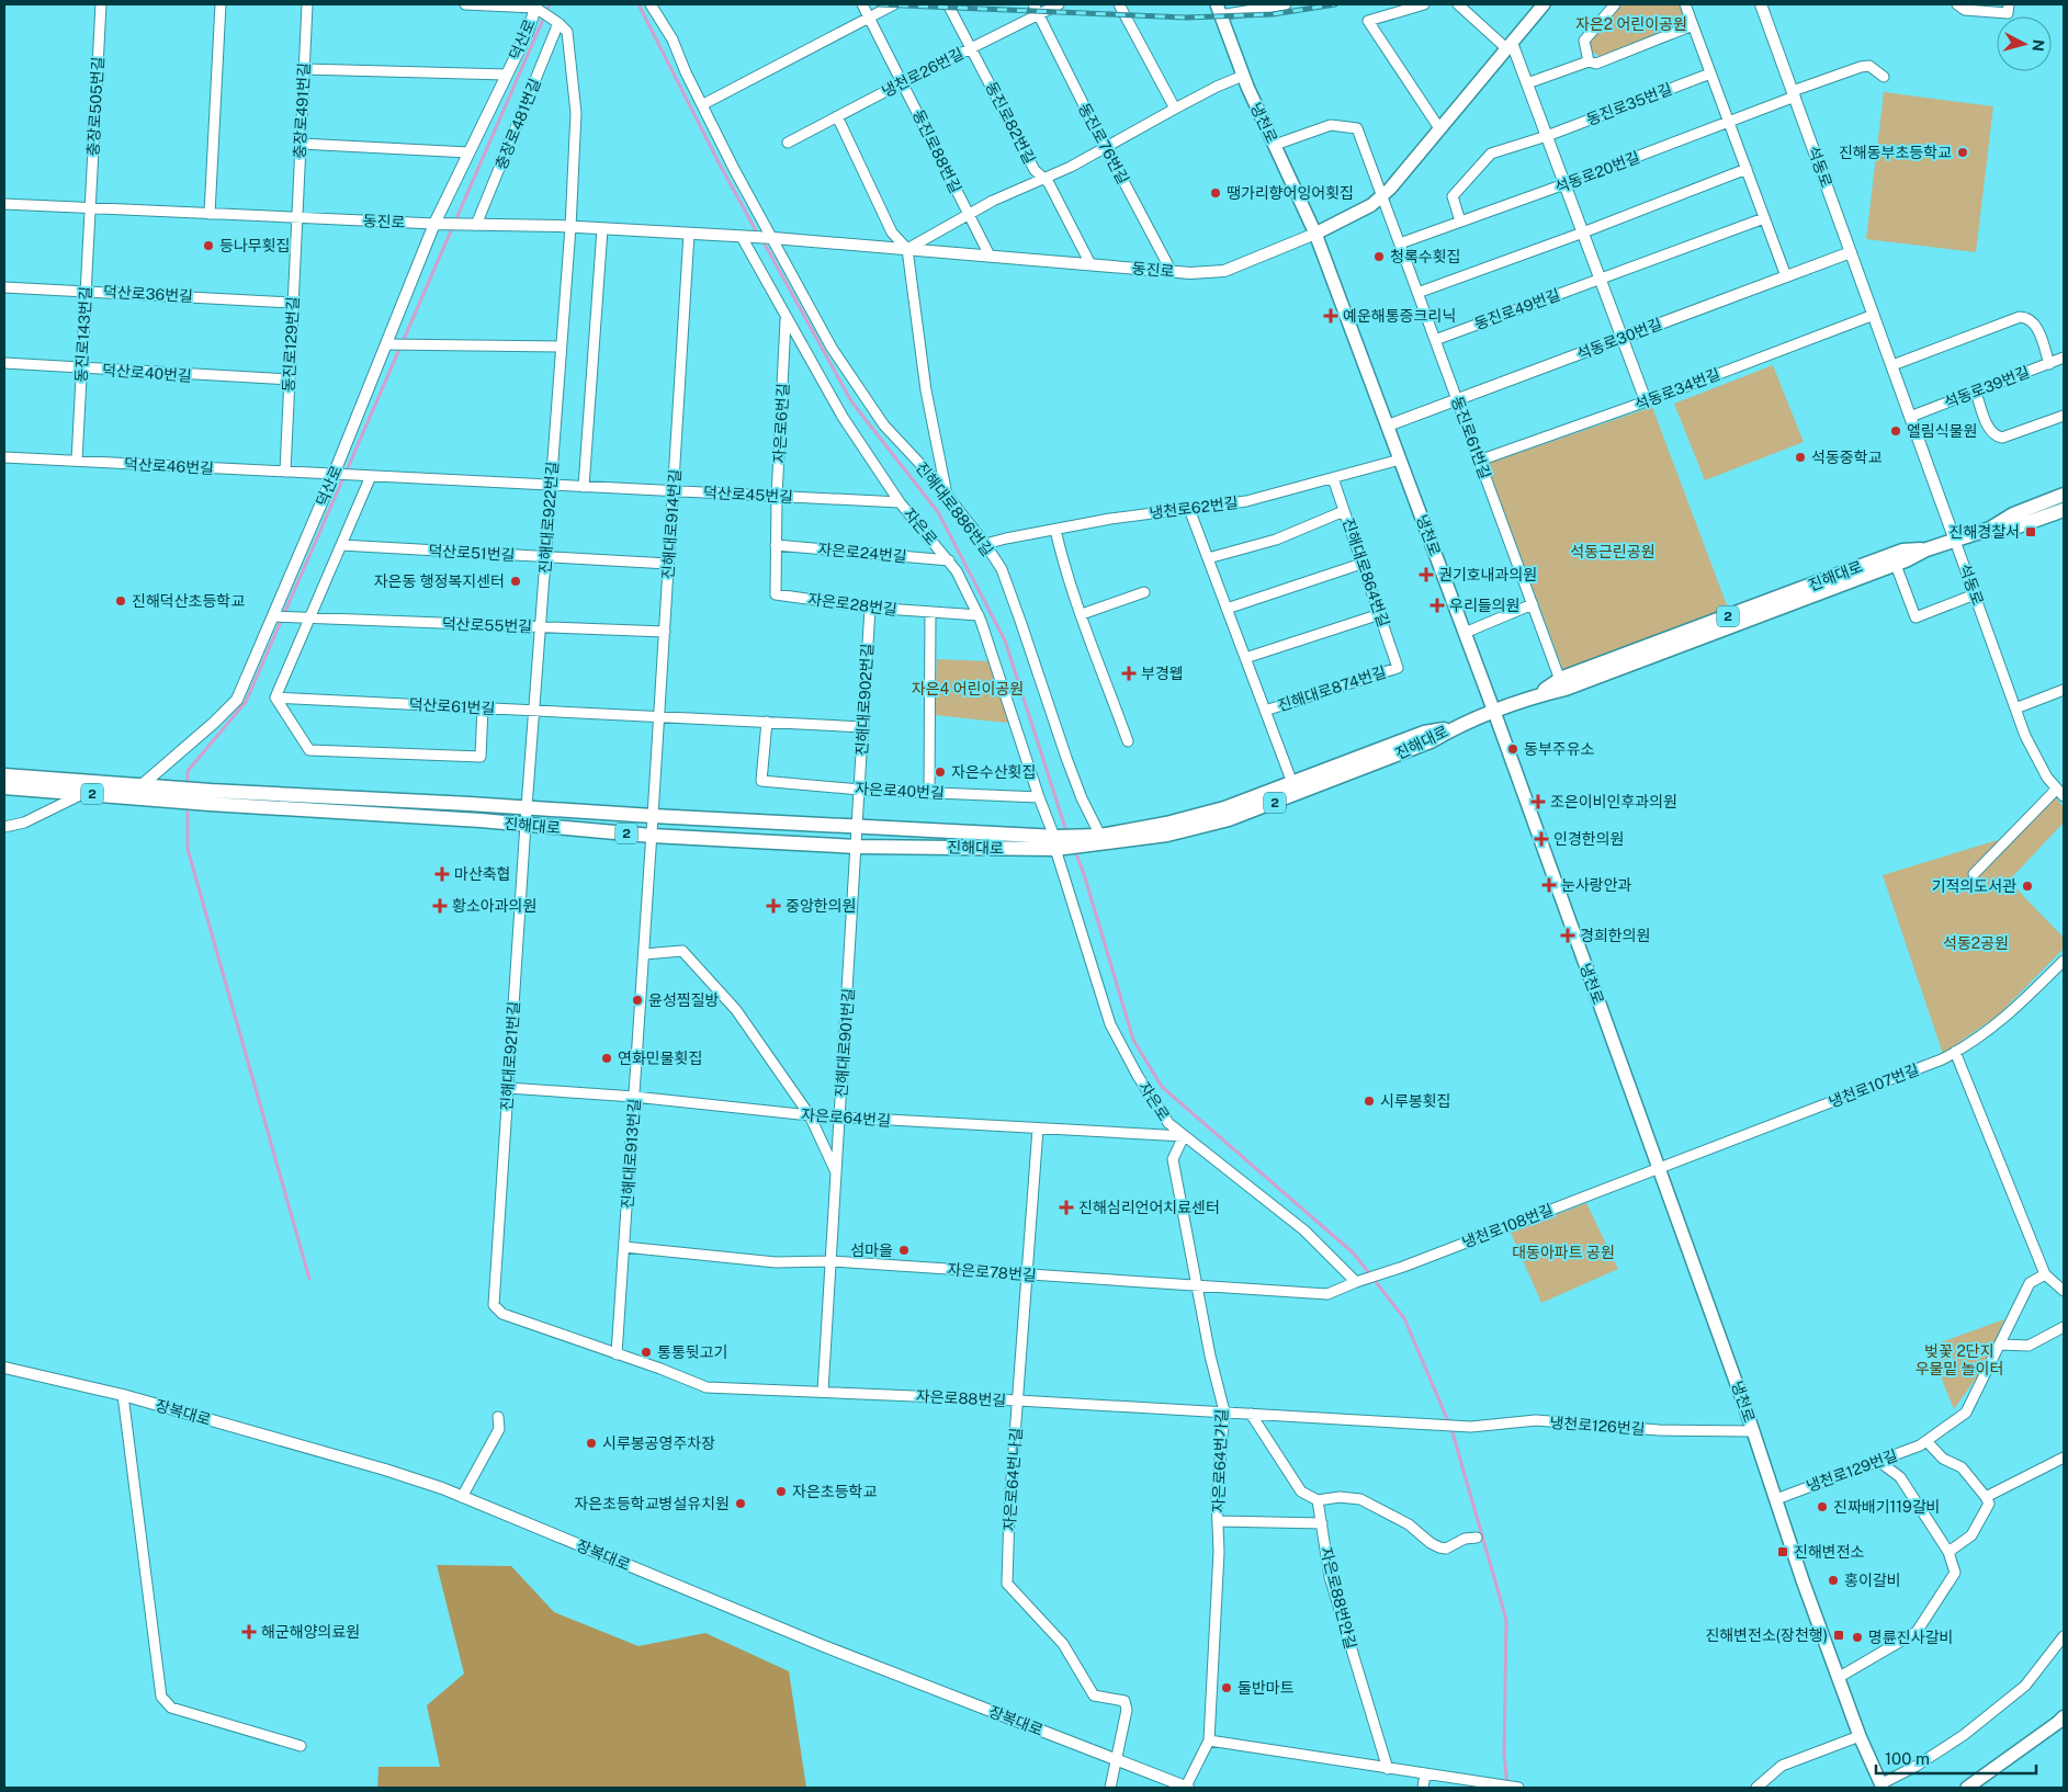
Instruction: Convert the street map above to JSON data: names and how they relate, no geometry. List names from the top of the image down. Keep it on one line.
{"streets":{"main road":["냉천로","동진로","진해대로","2"],"street":["덕산로","냉천로26번길","동진로35번길","충장로505번길","충장로491번길","동진로82번길","충장로481번길","동진로76번길","동진로88번길","석동로","석동로20번길","덕산로36번길","동진로49번길","동진로143번길","석동로30번길","동진로129번길","덕산로40번길","석동로39번길","석동로34번길","자은로6번길","동진로61번길","덕산로46번길","덕산로45번길","냉천로62번길","진해대로886번길","진해대로922번길","진해대로914번길","자은로","덕산로51번길","자은로24번길","진해대로864번길","자은로28번길","덕산로55번길","진해대로874번길","진해대로902번길","덕산로61번길","자은로40번길","진해대로901번길","진해대로921번길","냉천로107번길","자은로64번길","진해대로913번길","냉천로108번길","자은로78번길","자은로88번길","장복대로","냉천로126번길","자은로64번가길","냉천로129번길","자은로64번나길","자은로88번안길"]},"crossings":[["덕산로","충장로491번길"],["덕산로","동진로"],["덕산로","덕산로46번길"],["덕산로","덕산로45번길"],["덕산로","진해대로"],["덕산로","덕산로55번길"],["냉천로26번길","동진로82번길"],["냉천로26번길","동진로76번길"],["냉천로26번길","동진로88번길"],["충장로505번길","동진로"],["충장로505번길","동진로143번길"],["충장로491번길","동진로"],["충장로491번길","동진로129번길"],["동진로82번길","동진로"],["냉천로","동진로"],["냉천로","석동로30번길"],["냉천로","냉천로62번길"],["냉천로","2"],["냉천로","냉천로107번길"],["냉천로","냉천로108번길"],["냉천로","냉천로126번길"],["냉천로","냉천로129번길"],["충장로481번길","동진로"],["동진로76번길","동진로"],["동진로88번길","동진로"],["석동로","석동로20번길"],["석동로","석동로30번길"],["석동로","석동로39번길"],["석동로","석동로34번길"],["석동로","2"],["석동로20번길","동진로61번길"],["동진로","동진로143번길"],["동진로","동진로129번길"],["동진로","동진로61번길"],["동진로","진해대로886번길"],["동진로","진해대로922번길"],["동진로","진해대로914번길"],["동진로","자은로"],["덕산로36번길","동진로143번길"],["덕산로36번길","동진로129번길"],["동진로49번길","동진로61번길"],["동진로143번길","덕산로40번길"],["동진로143번길","덕산로46번길"],["석동로30번길","동진로61번길"],["동진로129번길","덕산로40번길"],["동진로129번길","덕산로46번길"],["석동로34번길","동진로61번길"],["자은로6번길","덕산로45번길"],["자은로6번길","자은로"],["자은로6번길","자은로24번길"],["자은로6번길","자은로28번길"],["동진로61번길","진해대로"],["덕산로46번길","덕산로45번길"],["덕산로45번길","진해대로922번길"],["덕산로45번길","진해대로914번길"],["덕산로45번길","자은로"],["냉천로62번길","진해대로886번길"],["냉천로62번길","진해대로864번길"],["냉천로62번길","진해대로874번길"],["진해대로886번길","진해대로"],["진해대로922번길","덕산로51번길"],["진해대로922번길","진해대로"],["진해대로922번길","덕산로55번길"],["진해대로922번길","덕산로61번길"],["진해대로922번길","진해대로921번길"],["진해대로914번길","덕산로51번길"],["진해대로914번길","진해대로"],["진해대로914번길","덕산로55번길"],["진해대로914번길","덕산로61번길"],["진해대로914번길","진해대로913번길"],["자은로","자은로24번길"],["자은로","진해대로"],["자은로","자은로28번길"],["자은로","2"],["자은로","자은로40번길"],["자은로","자은로64번길"],["자은로","냉천로108번길"],["자은로","자은로78번길"],["자은로","자은로64번가길"],["진해대로864번길","진해대로874번길"],["진해대로","2"],["진해대로","진해대로874번길"],["진해대로","진해대로902번길"],["진해대로","진해대로901번길"],["진해대로","진해대로921번길"],["진해대로","진해대로913번길"],["자은로28번길","진해대로902번길"],["진해대로902번길","덕산로61번길"],["진해대로902번길","자은로40번길"],["진해대로902번길","진해대로901번길"],["덕산로61번길","자은로40번길"],["진해대로901번길","자은로64번길"],["진해대로901번길","자은로78번길"],["진해대로901번길","자은로88번길"],["진해대로921번길","자은로64번길"],["진해대로921번길","자은로88번길"],["냉천로107번길","냉천로108번길"],["자은로64번길","진해대로913번길"],["자은로64번길","자은로64번가길"],["자은로64번길","자은로64번나길"],["진해대로913번길","자은로78번길"],["진해대로913번길","자은로88번길"],["냉천로108번길","자은로78번길"],["자은로78번길","자은로64번가길"],["자은로78번길","자은로64번나길"],["자은로88번길","냉천로126번길"],["자은로88번길","자은로64번가길"],["자은로88번길","자은로64번나길"],["장복대로","자은로64번가길"],["장복대로","자은로64번나길"]],"parks":["자은2 어린이공원","석동근린공원","자은4 어린이공원","석동2공원","대동아파트 공원","벚꽃 2단지 우물밑 놀이터"],"places":{"other":["진해동부초등학교","땡가리향어잉어횟집","등나무횟집","청록수횟집","엘림식물원","석동중학교","자은동 행정복지센터","진해덕산초등학교","동부주유소","자은수산횟집","기적의도서관","윤성찜질방","연화민물횟집","시루봉횟집","섬마을","통통뒷고기","시루봉공영주차장","자은초등학교","자은초등학교병설유치원","진짜배기119갈비","홍이갈비","명륜진사갈비","둘반마트"],"health":["예운해통증크리닉","권기호내과의원","우리들의원","부경웹","조은이비인후과의원","인경한의원","마산축협","눈사랑안과","황소아과의원","중앙한의원","경희한의원","진해심리언어치료센터","해군해양의료원"],"transit":["진해경찰서","진해변전소","진해변전소(장천행)"]},"scale_bar":"100 m","north":"right"}
